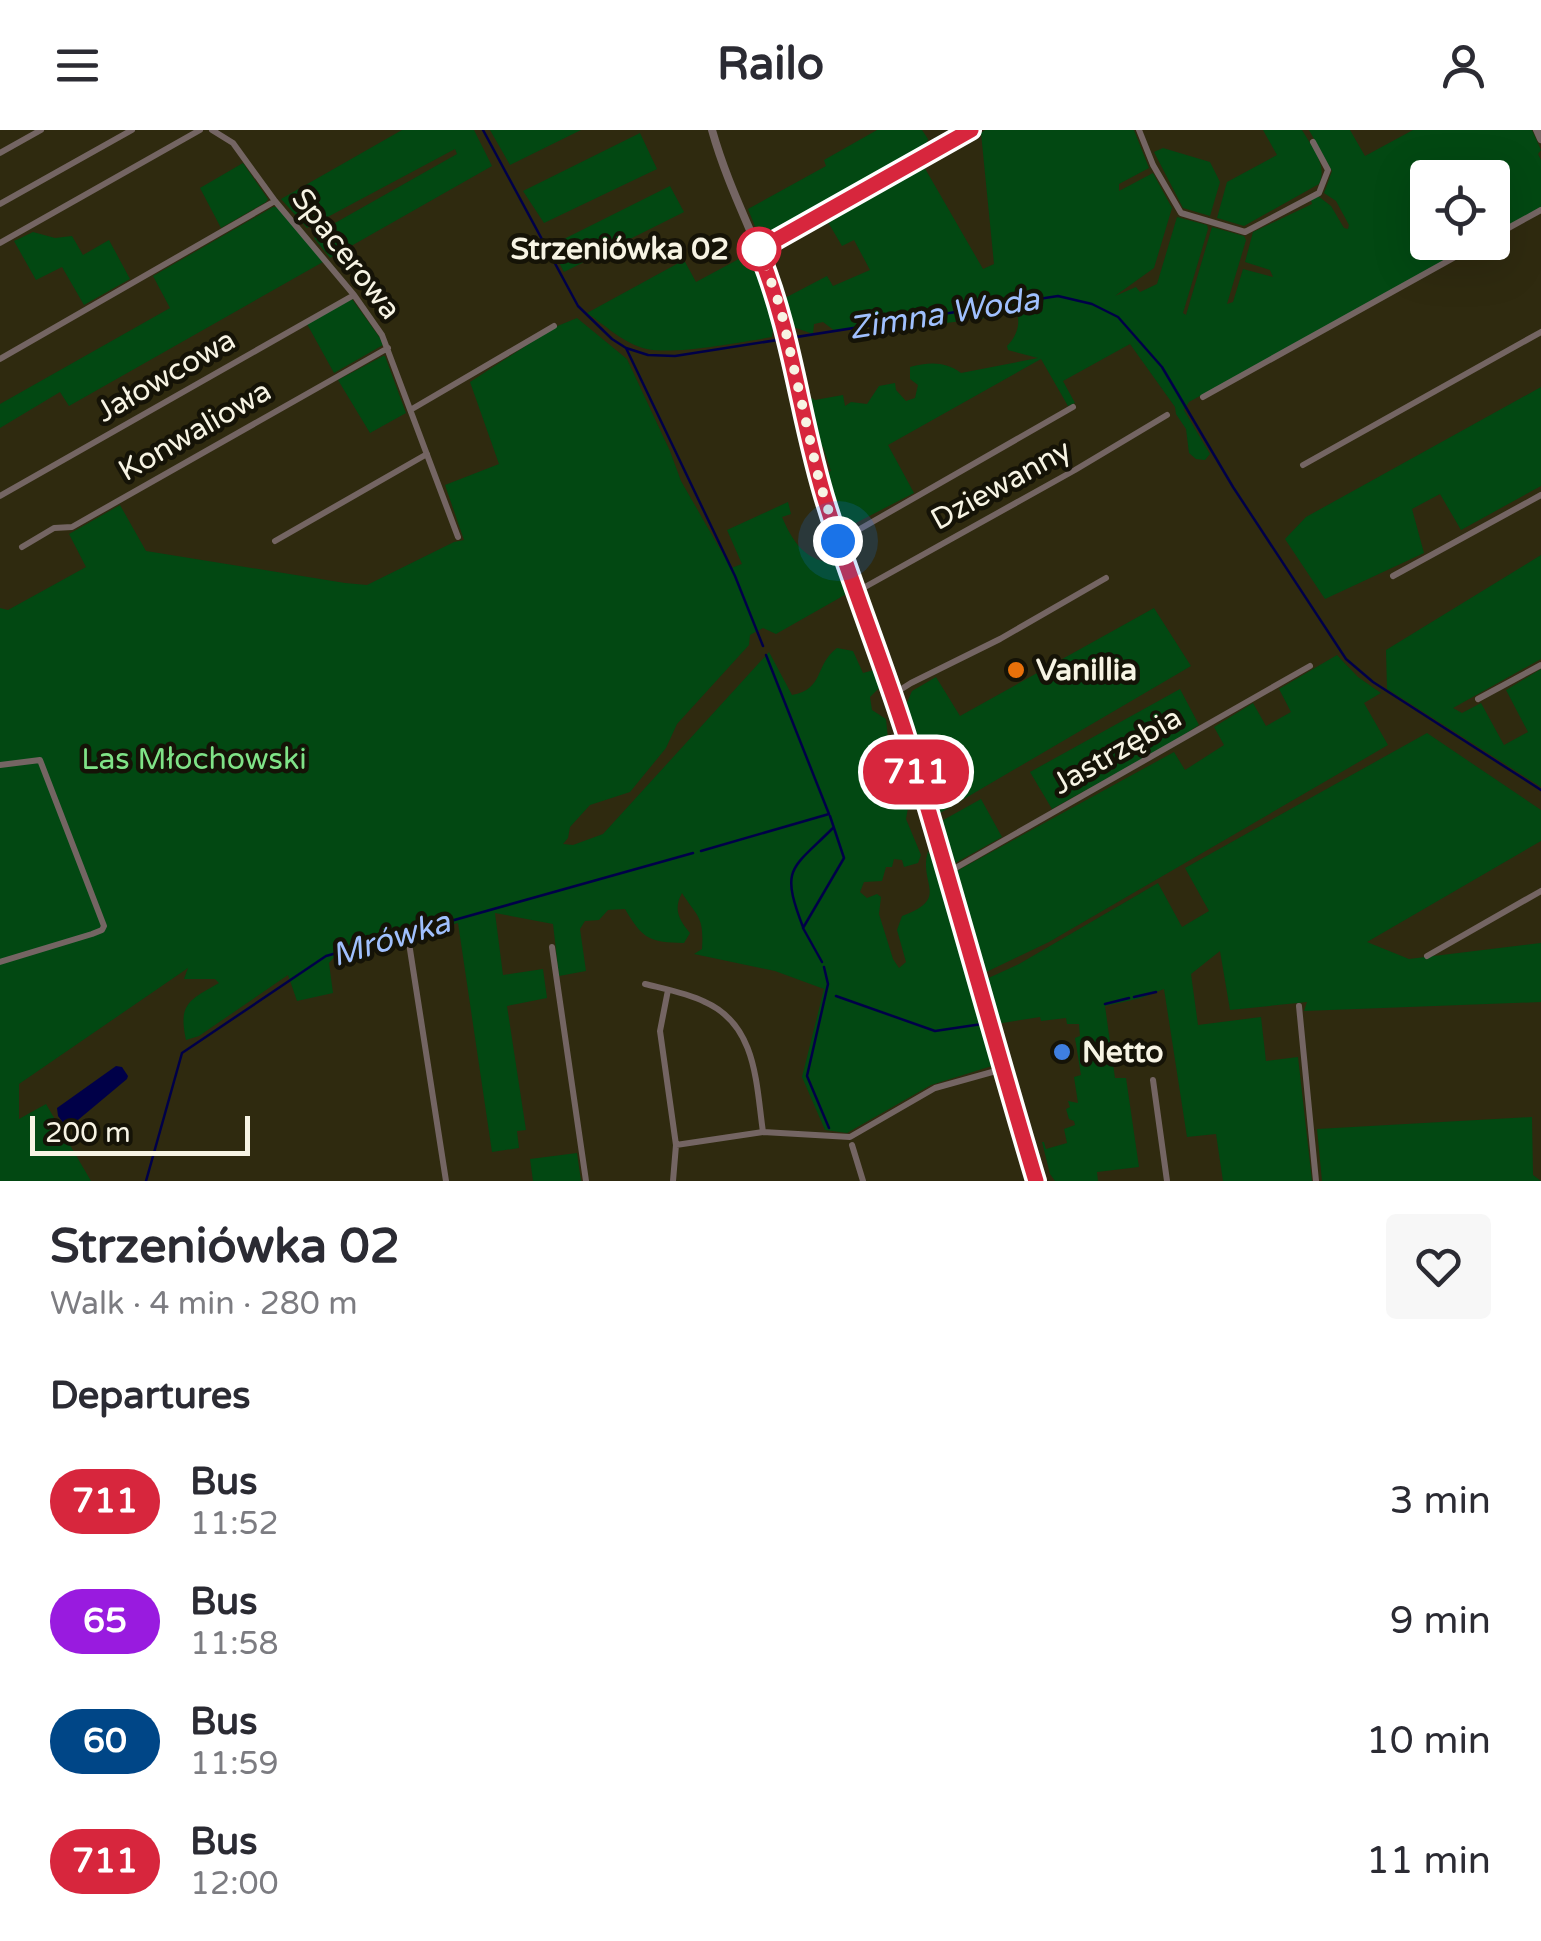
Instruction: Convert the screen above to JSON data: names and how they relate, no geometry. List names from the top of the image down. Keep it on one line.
{"streets":{"street":["Spacerowa","Jałowcowa","Konwaliowa","Dziewanny","Jastrzębia"]},"crossings":[["Spacerowa","Jałowcowa"],["Spacerowa","Konwaliowa"]],"water":["Zimna Woda","Mrówka"],"parks":["Las Młochowski"],"places":["Strzeniówka 02","Vanillia","Netto"],"lines":["bus line 711"],"scale_bar":"200 m","page":{"header":"Railo","on_map":"711","scale":"200 m","heading":[["Strzeniówka 02","Walk · 4 min · 280 m"],"Departures"],"list":[{"mark":"711","name":"Bus","note":"11:52","value":"3 min"},{"mark":"65","name":"Bus","note":"11:58","value":"9 min"},{"mark":"60","name":"Bus","note":"11:59","value":"10 min"},{"mark":"711","name":"Bus","note":"12:00","value":"11 min"}]}}
